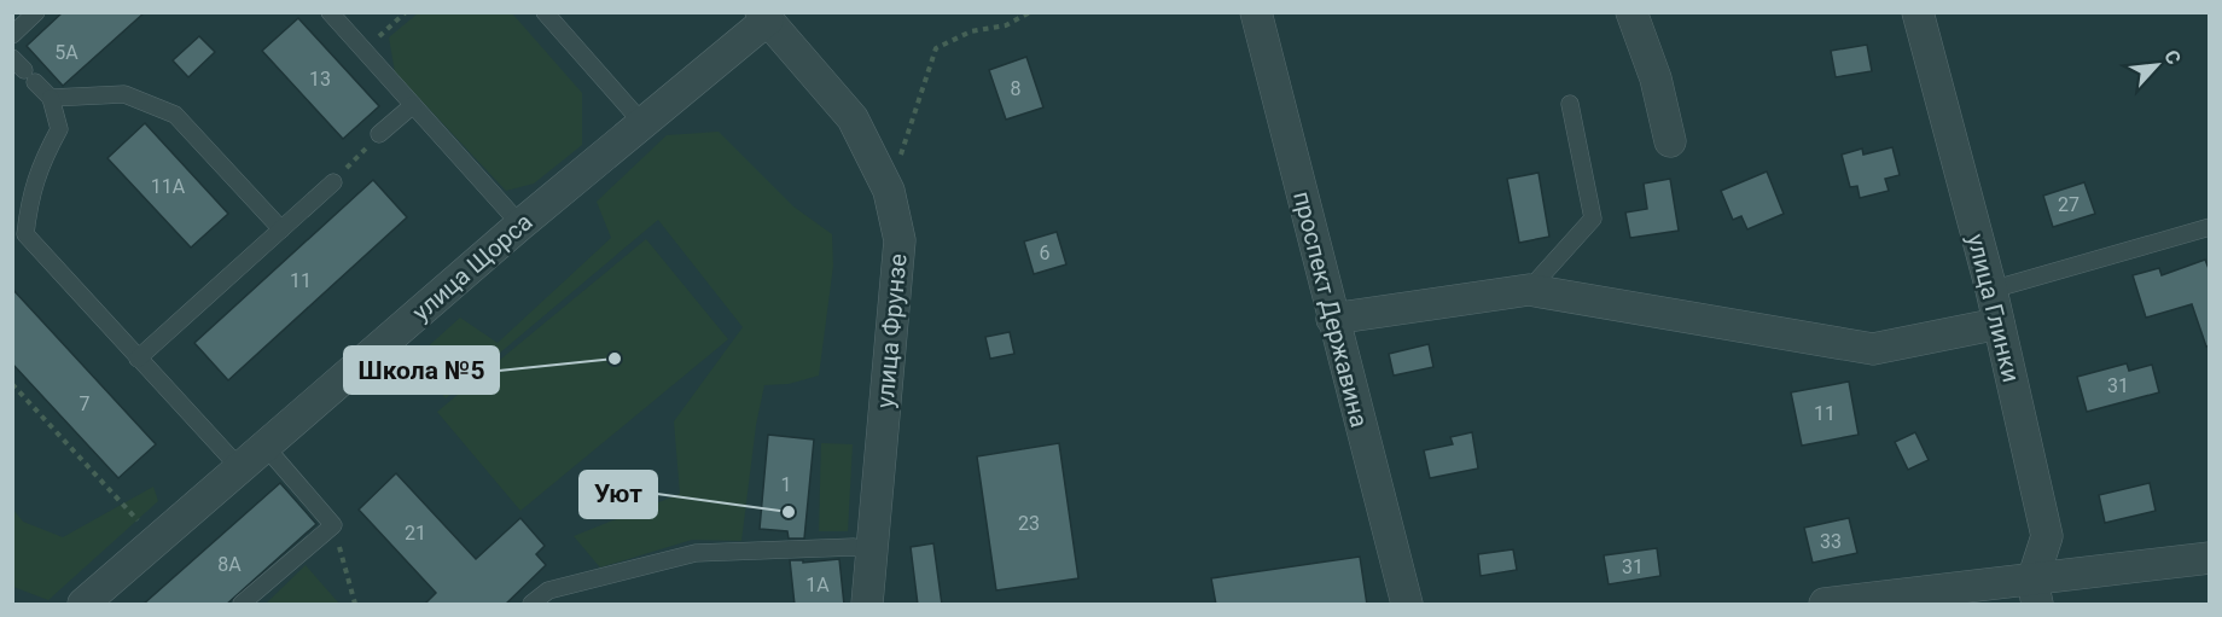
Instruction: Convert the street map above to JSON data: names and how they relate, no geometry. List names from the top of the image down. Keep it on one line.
{"streets":{"street":["улица Щорса","улица Глинки","проспект Державина","улица Фрунзе"]},"crossings":[["улица Щорса","улица Фрунзе"]],"places":["Школа №5","Уют"],"house_numbers":["5А","13","8","11А","27","6","11","31","7","11","1","23","21","33","8А","31","1А"],"north":"top right"}
